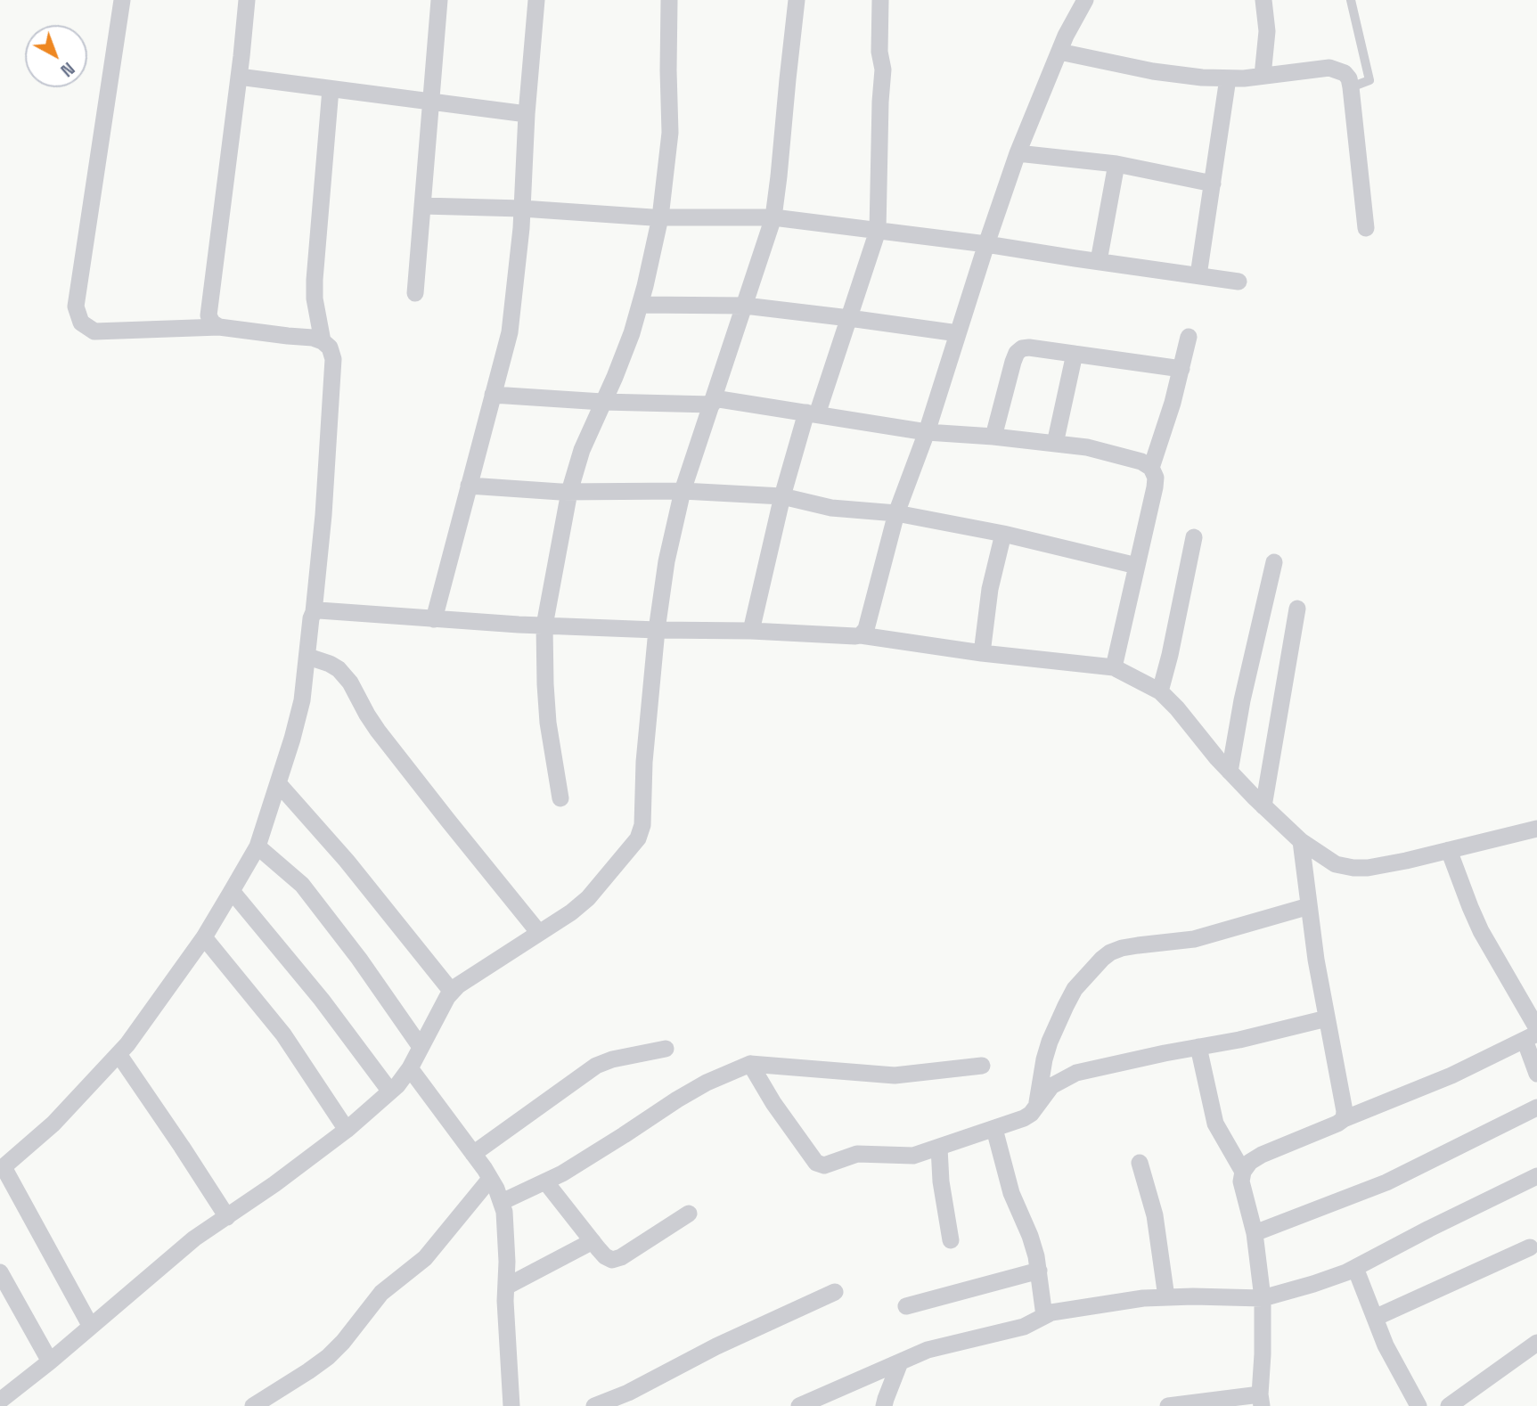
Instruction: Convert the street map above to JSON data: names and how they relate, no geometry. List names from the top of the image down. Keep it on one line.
{"north":"bottom right"}
